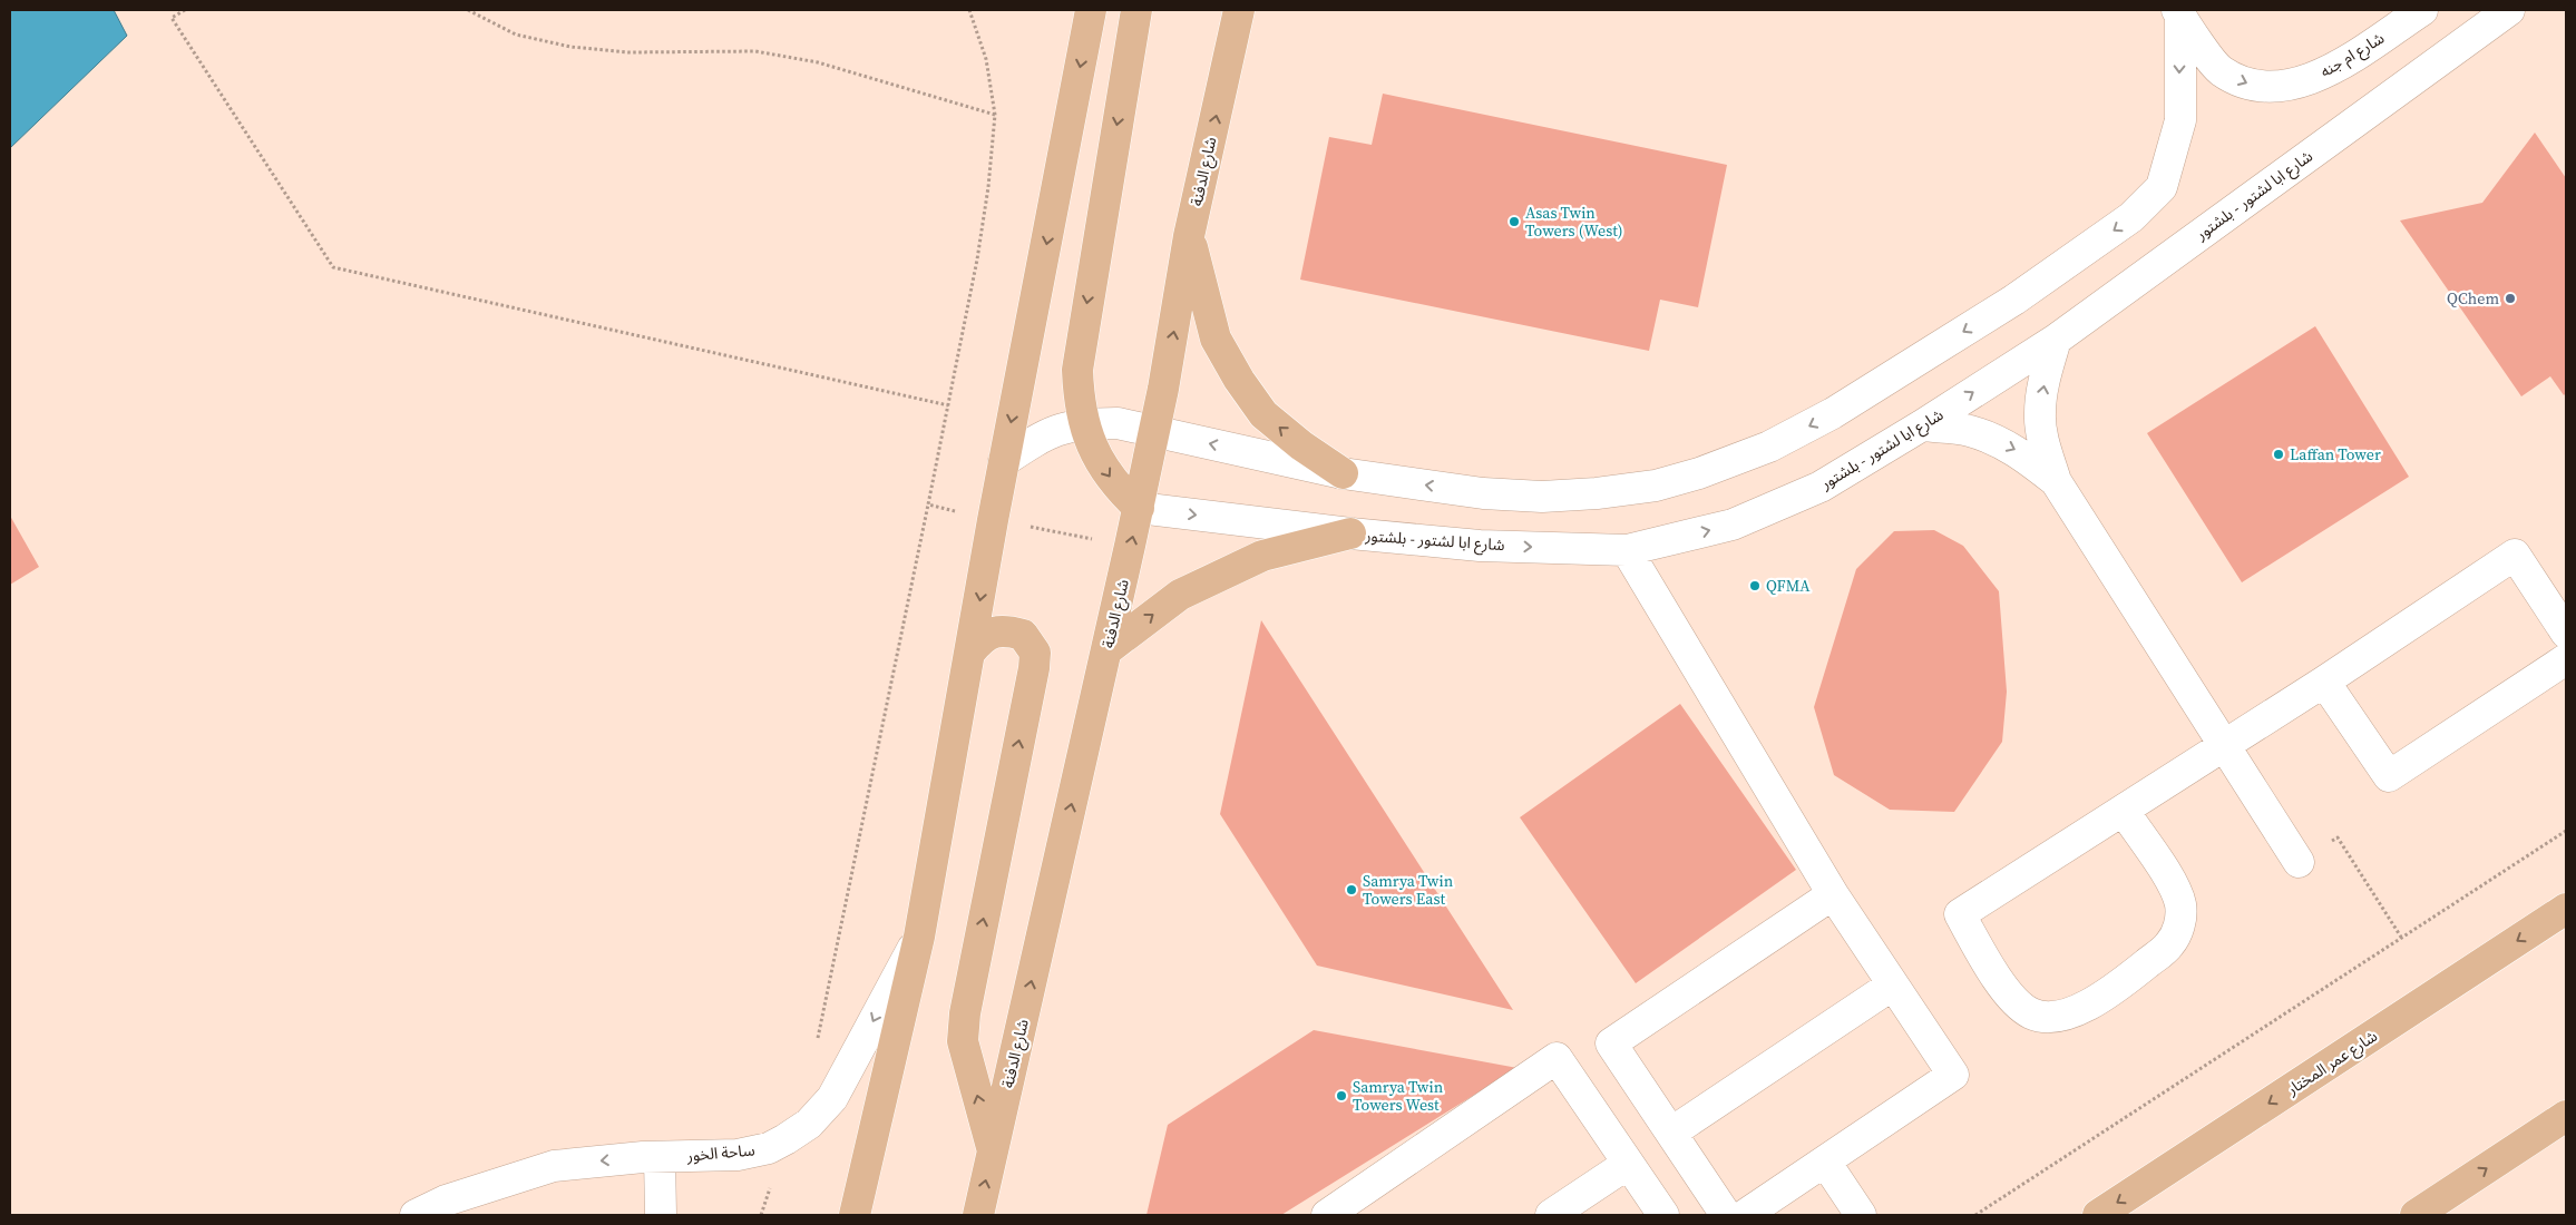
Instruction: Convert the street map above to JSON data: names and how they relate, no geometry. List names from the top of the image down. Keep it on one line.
{"streets":{"main road":["شارع الدفنة","شارع عمر المختار"],"street":["شارع ام جنه","شارع ابا لشتور - بلشتور","ساحة الخور"]},"crossings":[["شارع الدفنة","شارع ابا لشتور - بلشتور"]],"one_way":["شارع ام جنه","شارع ابا لشتور - بلشتور","شارع عمر المختار","ساحة الخور"],"places":["Asas Twin Towers (West)","QChem","Laffan Tower","QFMA","Samrya Twin Towers East","Samrya Twin Towers West"]}
